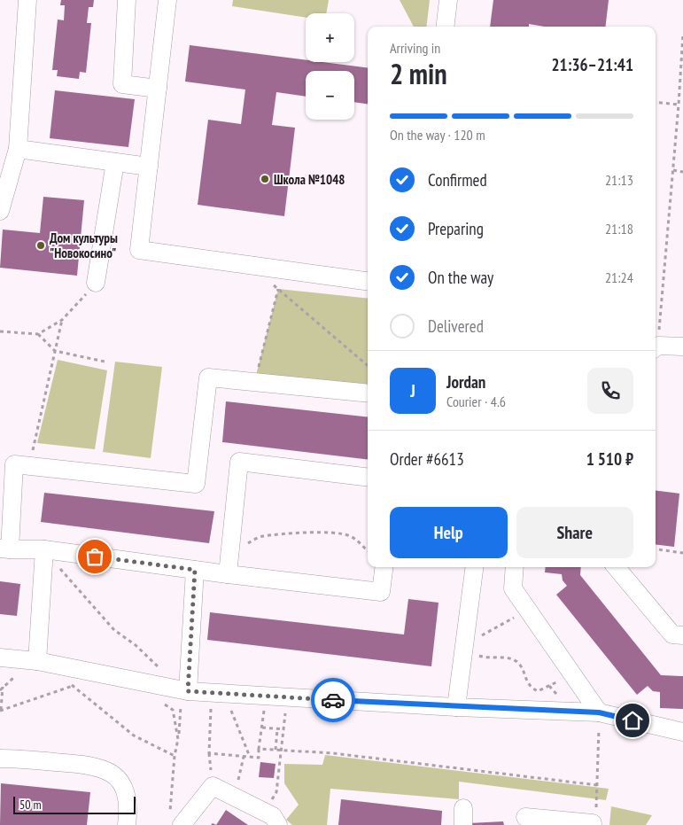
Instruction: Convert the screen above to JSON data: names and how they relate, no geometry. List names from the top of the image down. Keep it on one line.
{"places":["Школа №1048","Дом культуры \"Новокосино\""],"scale_bar":"50 m","page":{"map_buttons":["+","−"],"heading":["2 min","Arriving in","21:36–21:41"],"panel":["Jordan","Courier · 4.6","Order #6613","1 510 ₽"],"bar":"On the way · 120 m","list":[["Confirmed","21:13"],["Preparing","21:18"],["On the way","21:24"],"Delivered"],"round":"J","buttons":["Help","Share"],"scale":"50 m"}}
